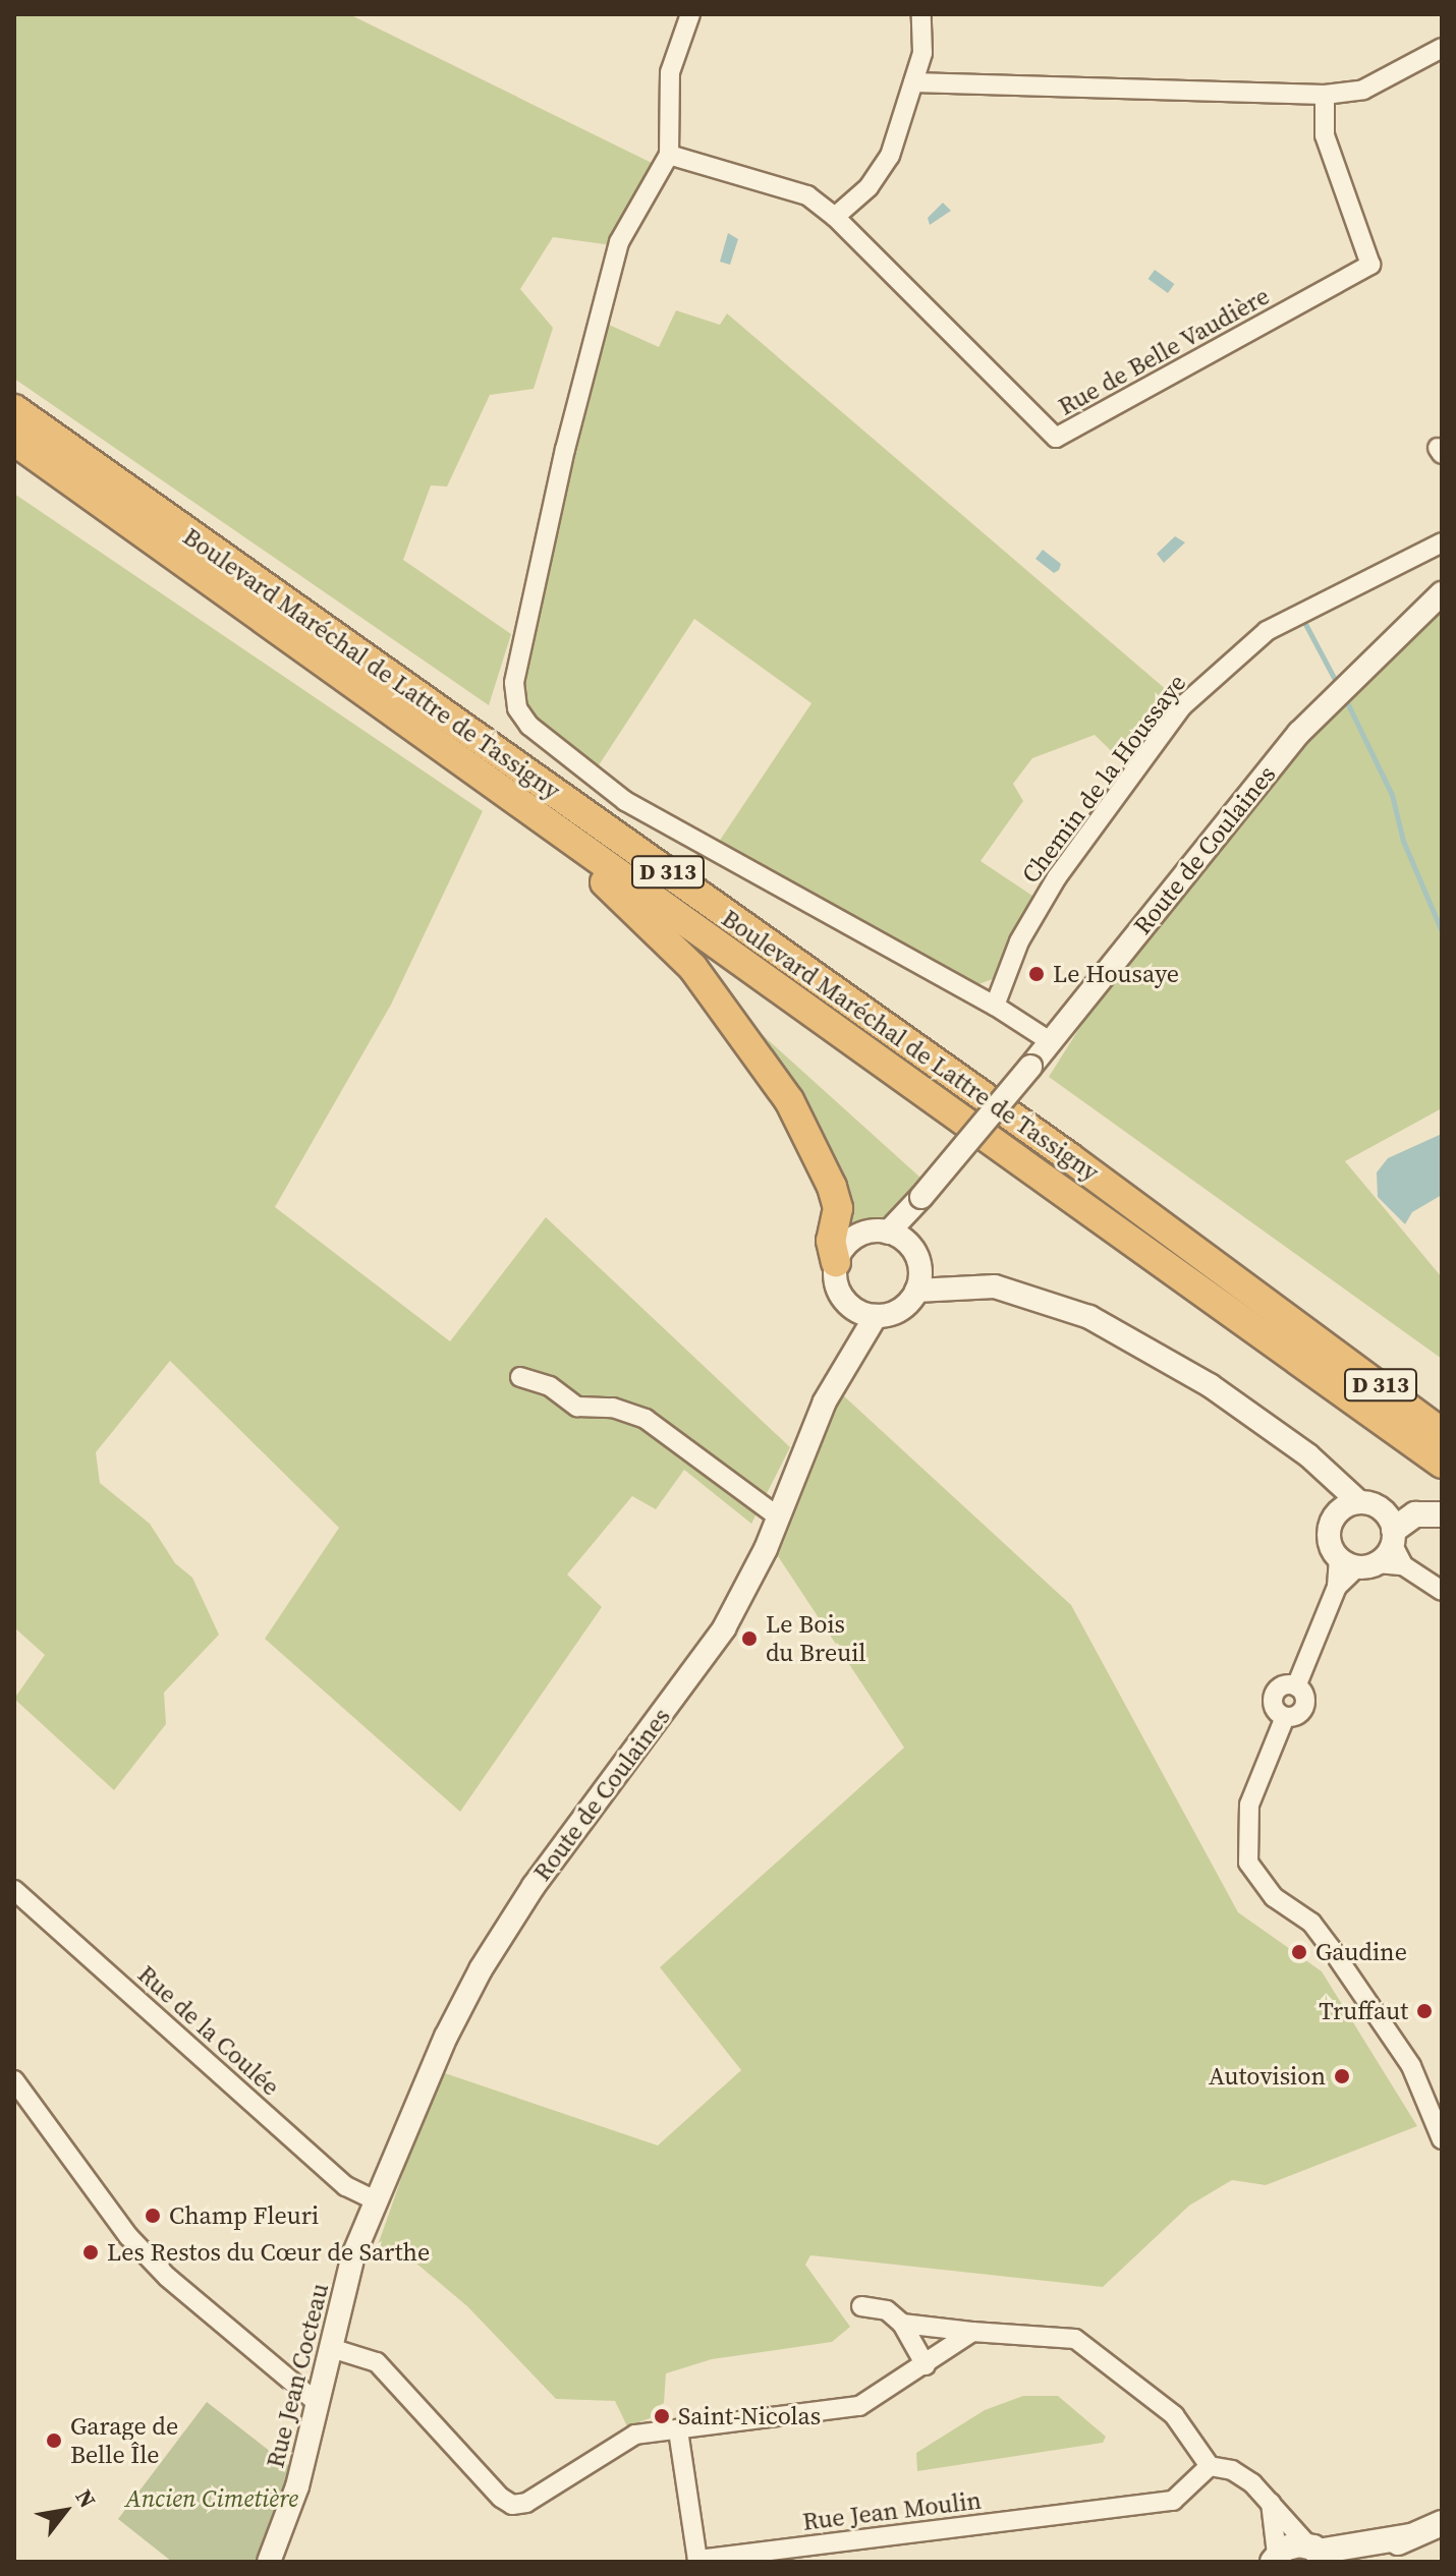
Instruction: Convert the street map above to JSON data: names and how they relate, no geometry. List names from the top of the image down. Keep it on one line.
{"streets":{"highway":["Boulevard Maréchal de Lattre de Tassigny","D 313"],"street":["Rue de Belle Vaudière","Chemin de la Houssaye","Route de Coulaines","Rue de la Coulée","Rue Jean Cocteau","Rue Jean Moulin"]},"crossings":[["Route de Coulaines","Rue de la Coulée"],["Route de Coulaines","Rue Jean Cocteau"],["Rue de la Coulée","Rue Jean Cocteau"]],"parks":["Ancien Cimetière"],"places":["Le Housaye","Le Bois du Breuil","Gaudine","Truffaut","Autovision","Champ Fleuri","Les Restos du Cœur de Sarthe","Saint-Nicolas","Garage de Belle Île"],"north":"top right"}
